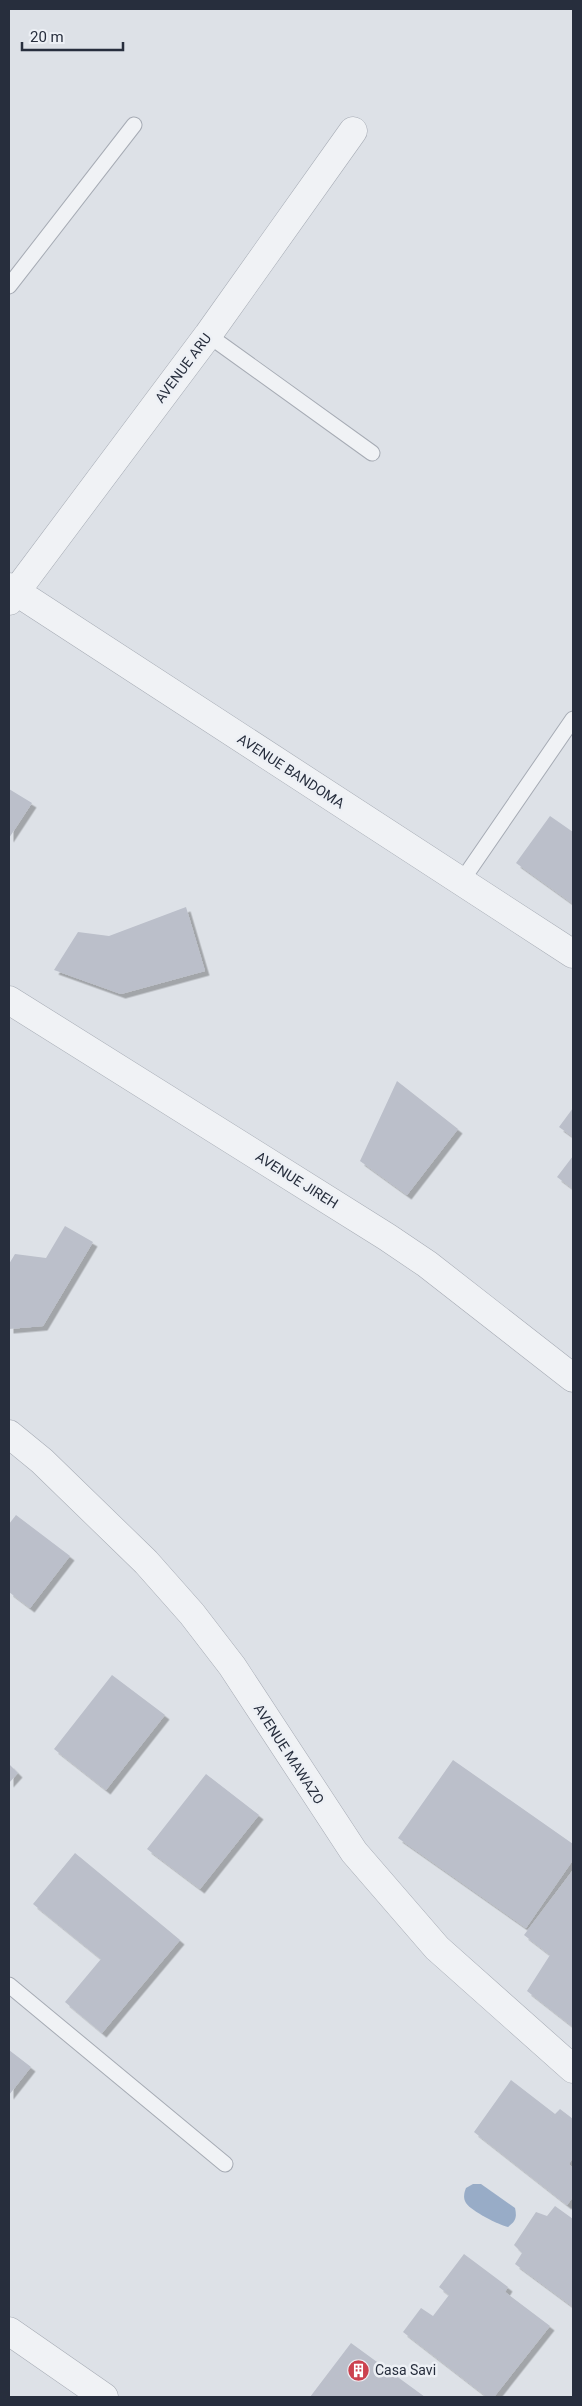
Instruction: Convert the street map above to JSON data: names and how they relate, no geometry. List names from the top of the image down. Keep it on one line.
{"streets":{"street":["AVENUE ARU","AVENUE BANDOMA","AVENUE JIREH","AVENUE MAWAZO"]},"crossings":[["AVENUE ARU","AVENUE BANDOMA"]],"places":{"building":["Casa Savi"]},"scale_bar":"20 m"}
